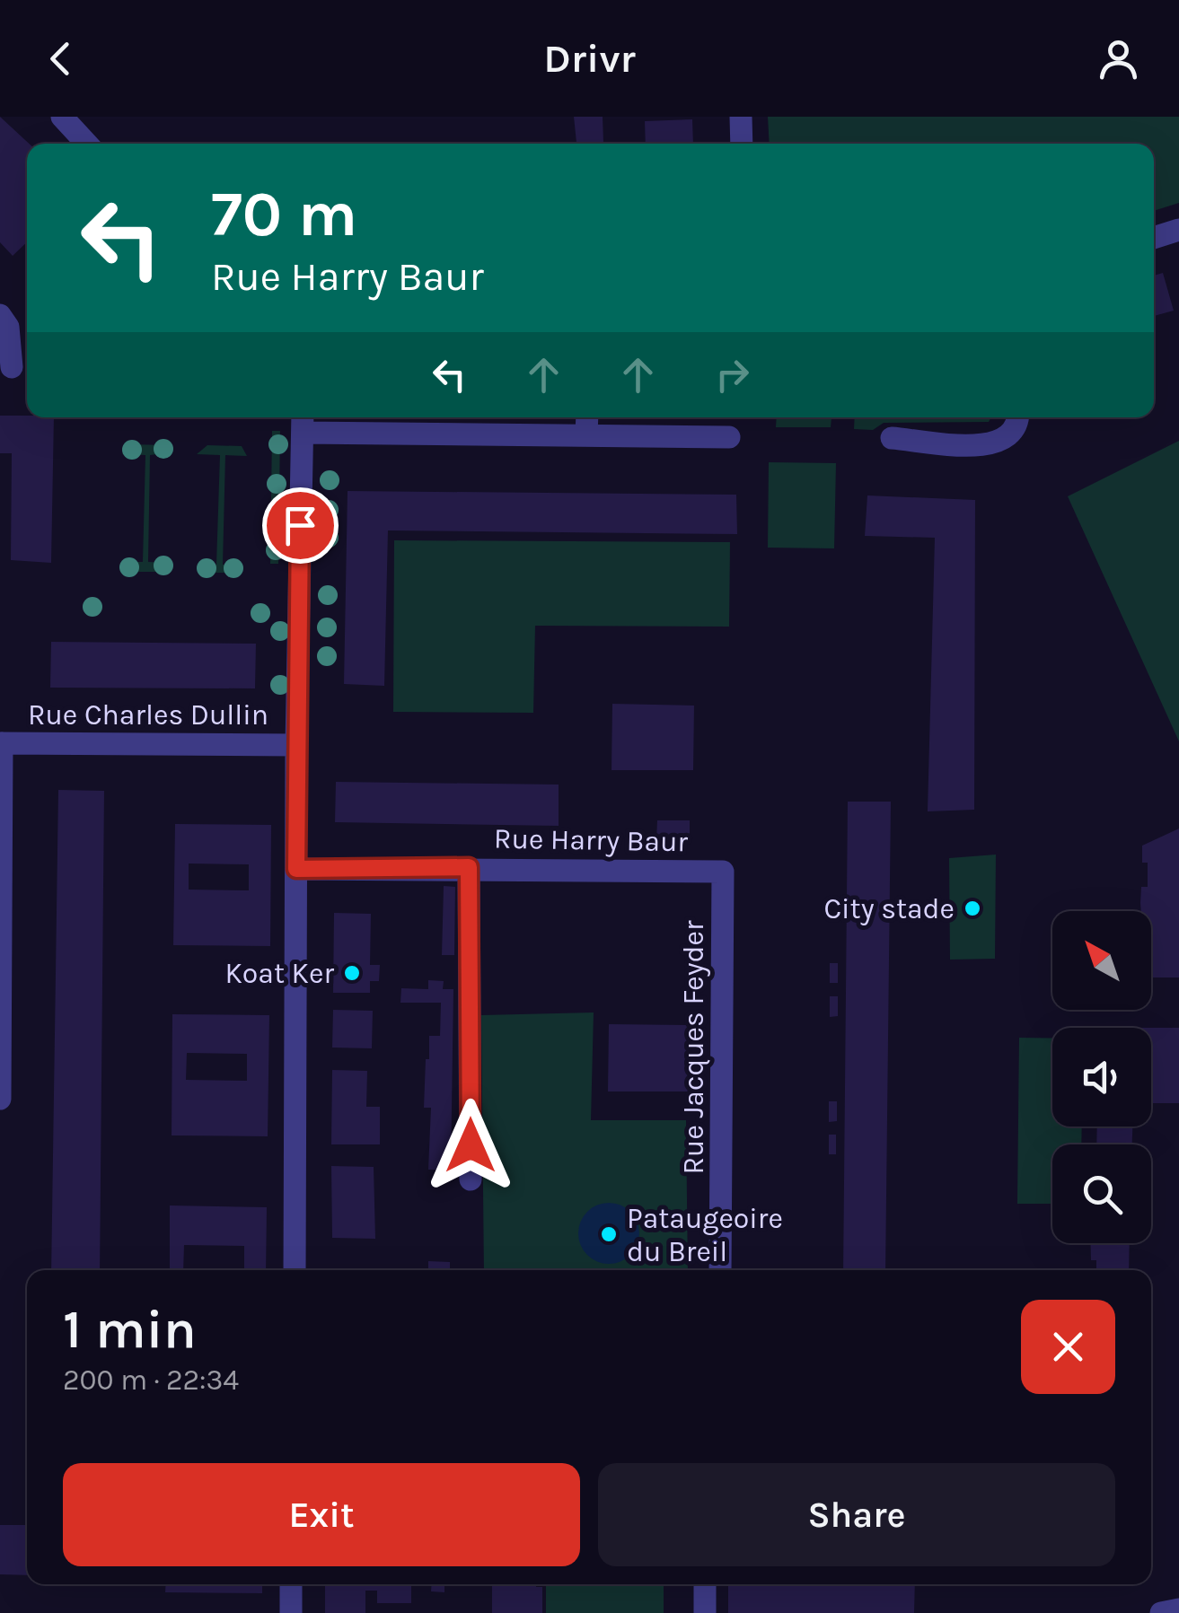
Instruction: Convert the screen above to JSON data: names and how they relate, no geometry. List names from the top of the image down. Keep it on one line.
{"streets":{"street":["Rue Charles Dullin","Rue Harry Baur","Rue Jacques Feyder"]},"crossings":[["Rue Harry Baur","Rue Jacques Feyder"]],"places":["City stade","Koat Ker","Pataugeoire du Breil"],"north":"top left","page":{"header":"Drivr","turn":["70 m","Rue Harry Baur"],"heading":["1 min","200 m · 22:34"],"buttons":["Exit","Share"]}}
